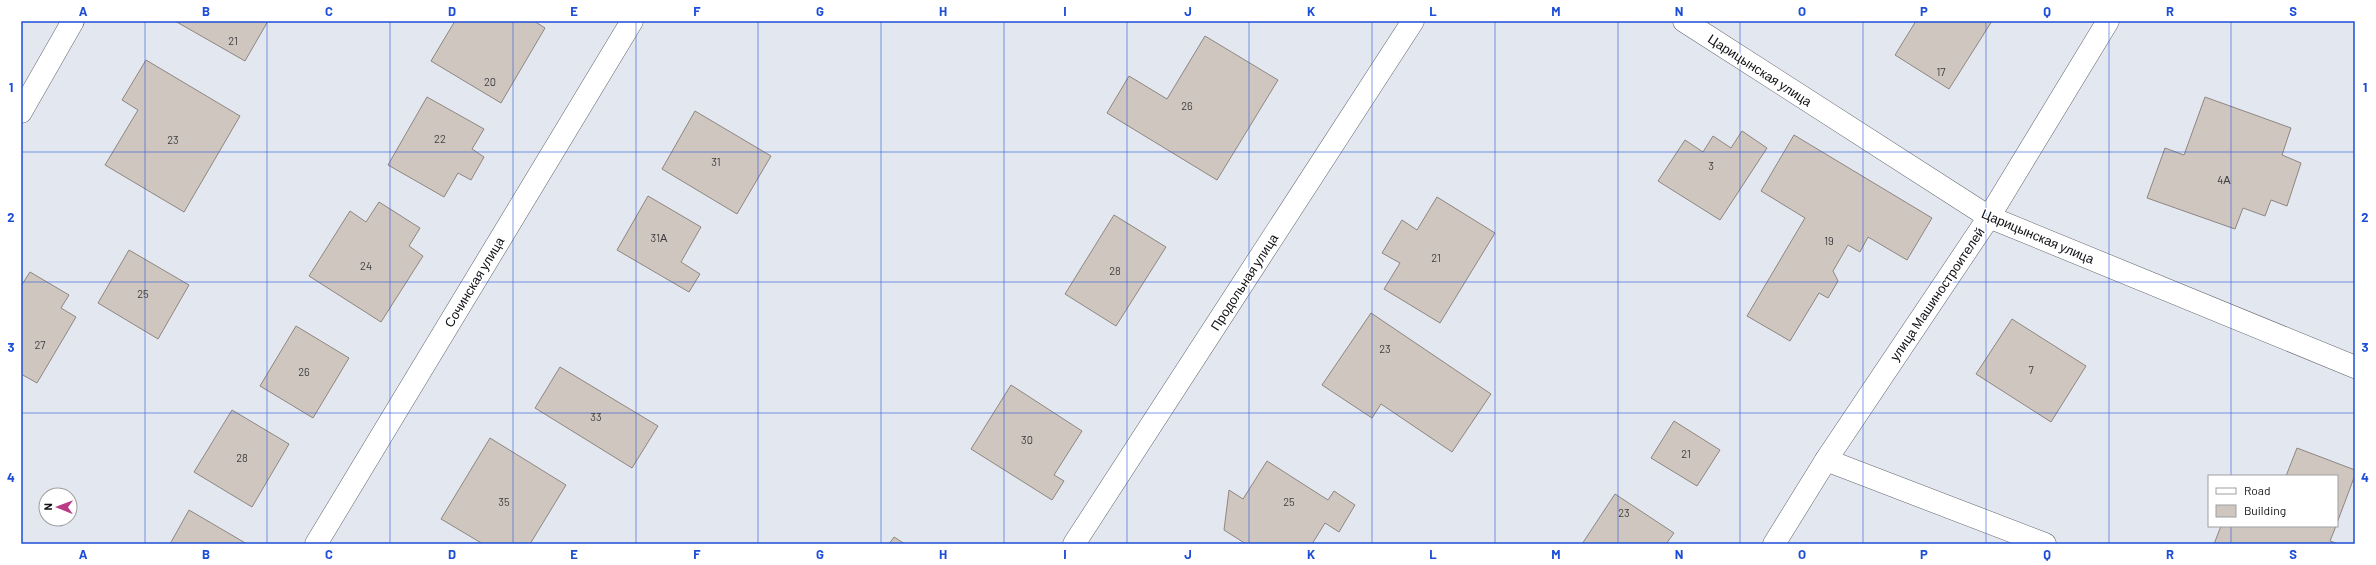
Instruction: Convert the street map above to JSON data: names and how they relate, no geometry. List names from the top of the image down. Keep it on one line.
{"streets":{"street":["Царицынская улица","Сочинская улица","Продольная улица","улица Машиностроителей"]},"crossings":[["Царицынская улица","улица Машиностроителей"]],"house_numbers":["21","17","20","26","22","23","31","3","4А","31А","19","21","24","28","25","27","23","7","26","33","30","21","28","35","25","23"],"legend":["Road","Building"],"north":"left","grid":{"columns":["A","B","C","D","E","F","G","H","I","J","K","L","M","N","O","P","Q","R","S"],"rows":["1","2","3","4"]}}
